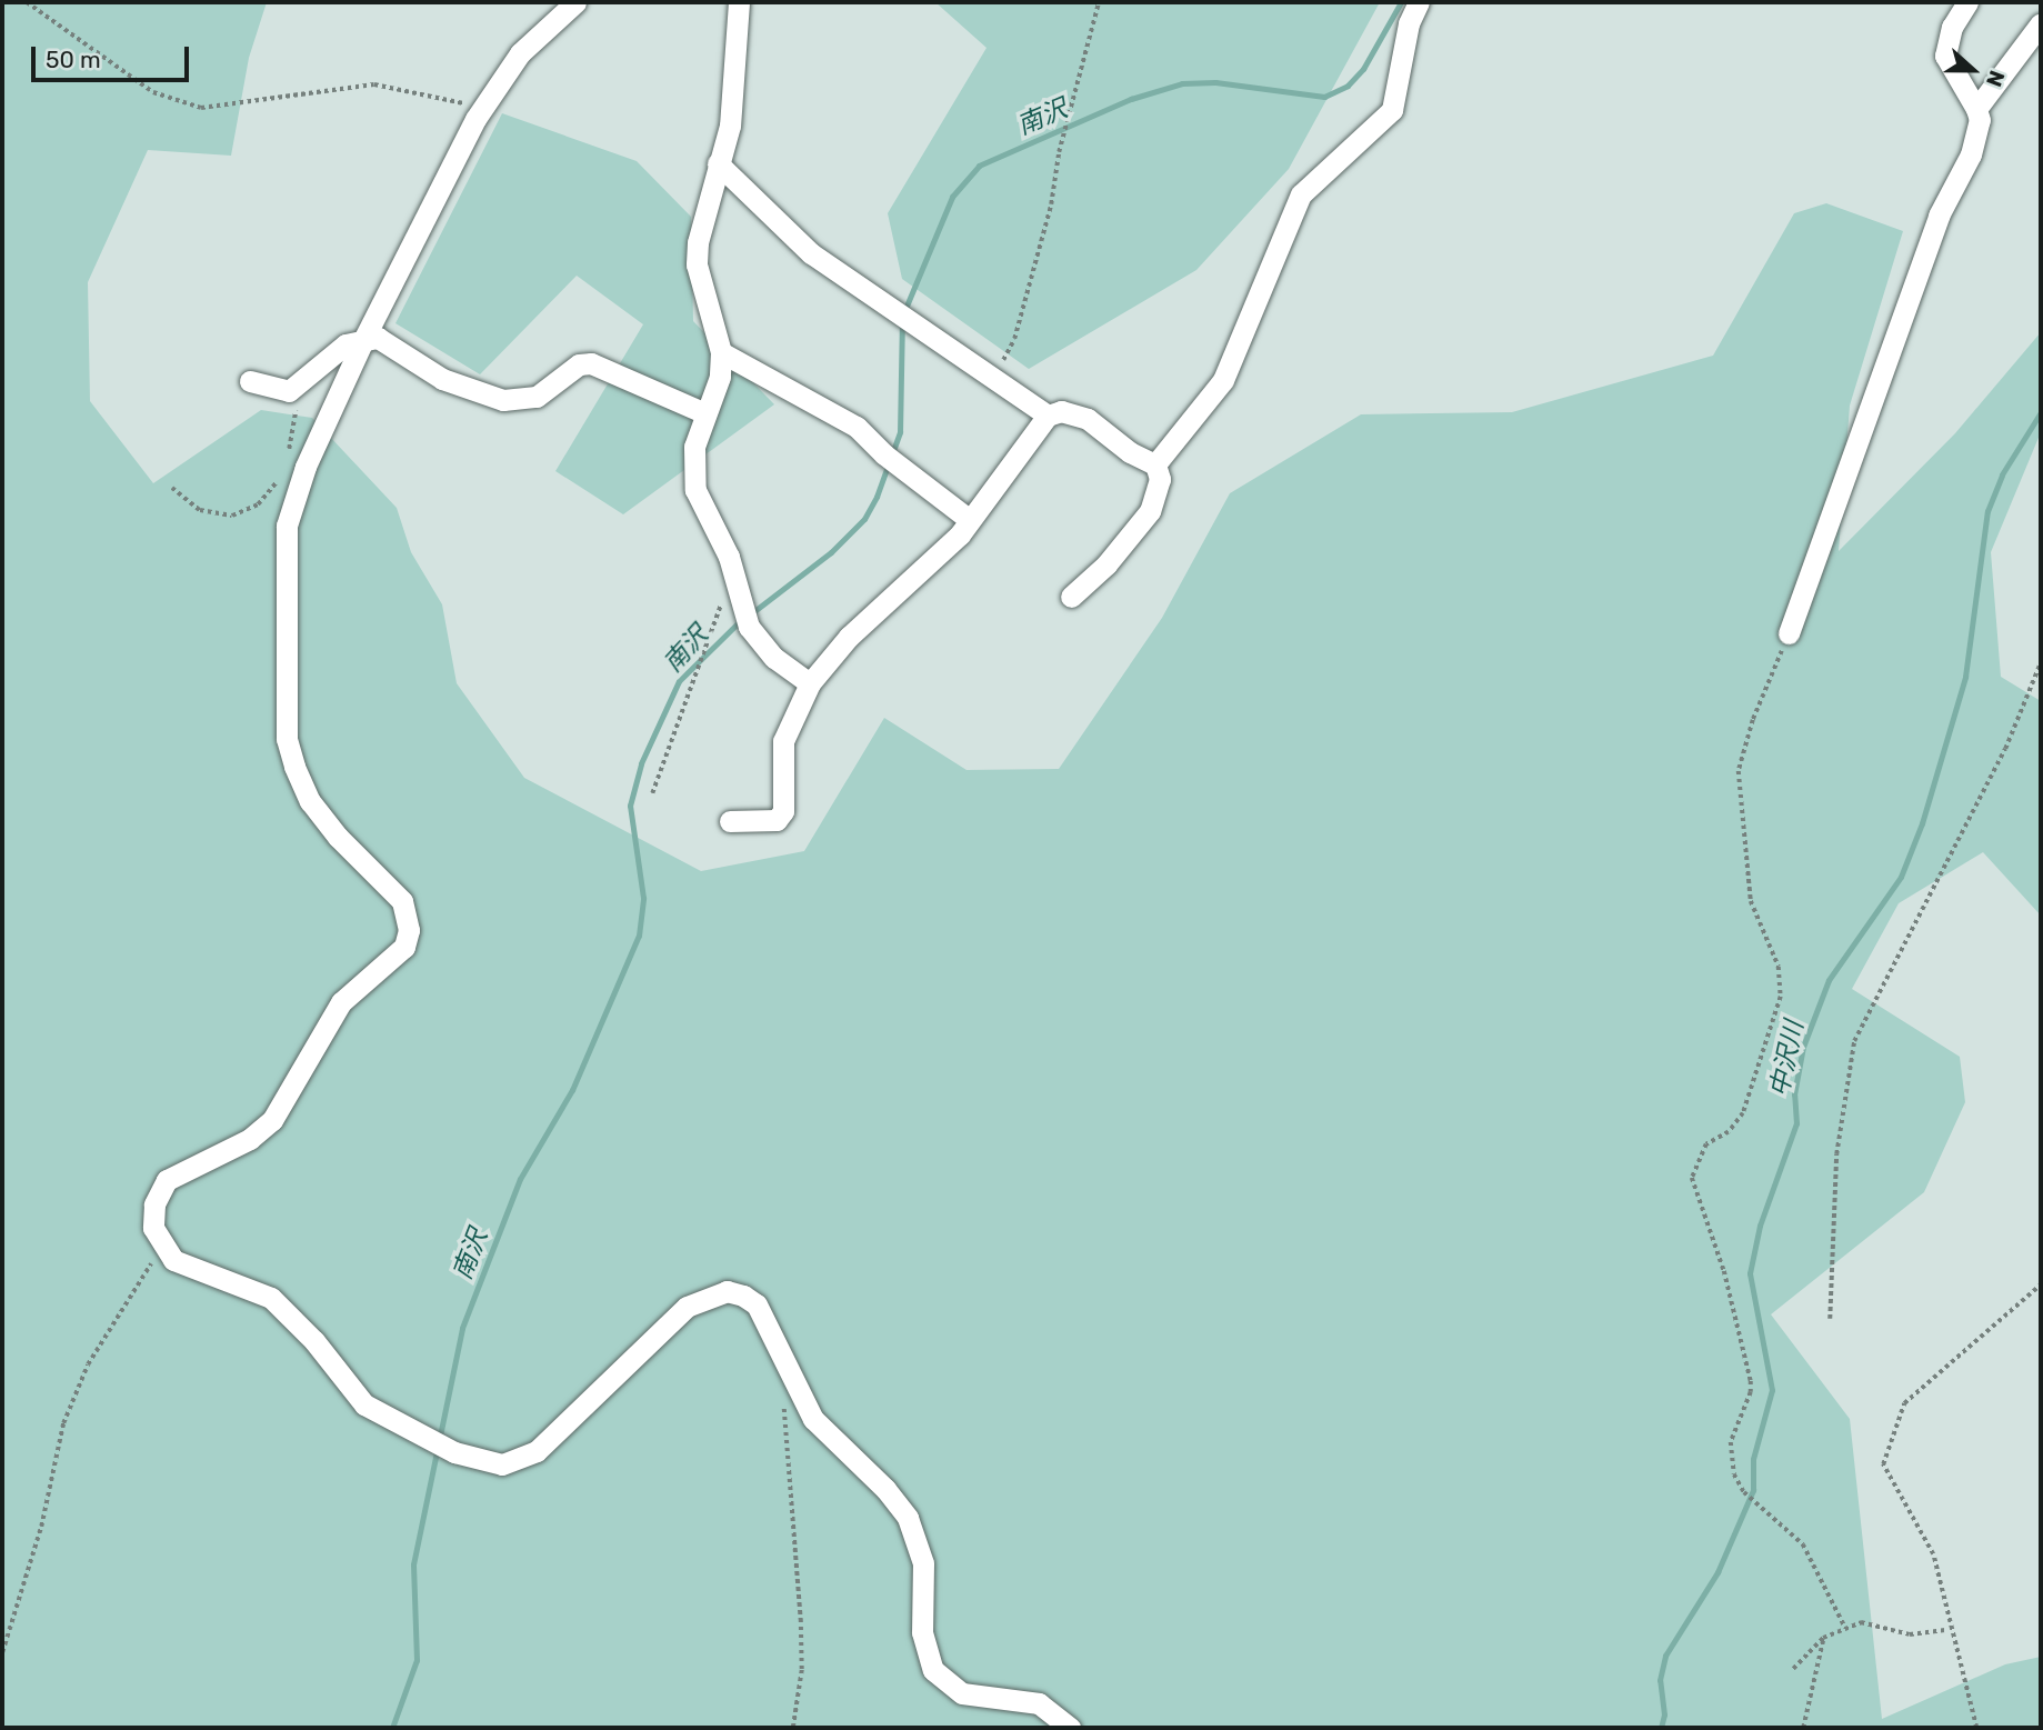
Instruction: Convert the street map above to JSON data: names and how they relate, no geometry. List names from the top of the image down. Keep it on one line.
{"water":["南沢","中沢川"],"scale_bar":"50 m","north":"right"}
